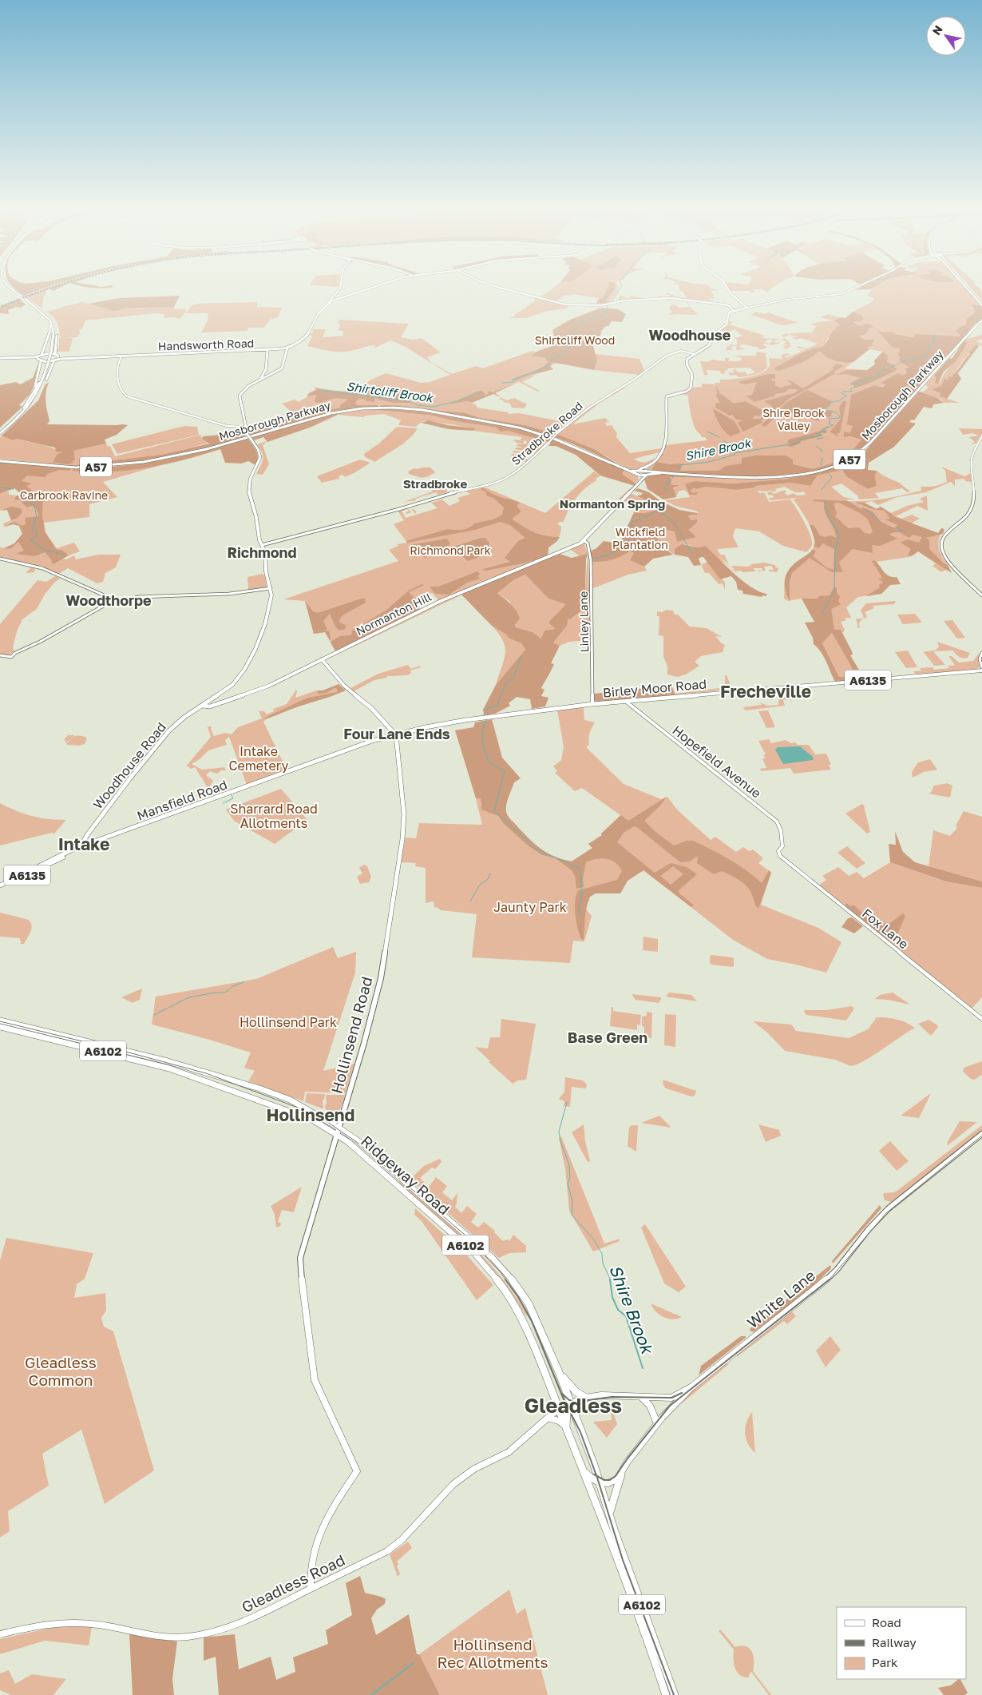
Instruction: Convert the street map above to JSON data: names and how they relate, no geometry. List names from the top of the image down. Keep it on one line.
{"streets":{"highway":["Mosborough Parkway","A57","A6102","Ridgeway Road"],"main road":["Handsworth Road","Normanton Hill","A6135","Birley Moor Road","Woodhouse Road","Mansfield Road","Hollinsend Road","White Lane","Gleadless Road"],"street":["Stradbroke Road","Linley Lane","Hopefield Avenue","Fox Lane"]},"crossings":[["Mosborough Parkway","A57"],["Stradbroke Road","Woodhouse Road"],["Normanton Hill","Linley Lane"],["Normanton Hill","Woodhouse Road"],["Linley Lane","Birley Moor Road"],["Birley Moor Road","Hopefield Avenue"],["Birley Moor Road","Mansfield Road"],["Hopefield Avenue","Fox Lane"],["Woodhouse Road","Mansfield Road"],["Mansfield Road","Hollinsend Road"],["Hollinsend Road","Ridgeway Road"],["Hollinsend Road","Gleadless Road"],["A6102","Ridgeway Road"],["Ridgeway Road","Gleadless Road"],["White Lane","Gleadless Road"]],"districts":["Woodhouse","Stradbroke","Normanton Spring","Richmond","Woodthorpe","Frecheville","Four Lane Ends","Intake","Base Green","Hollinsend","Gleadless"],"water":["Shirtcliff Brook","Shire Brook"],"parks":["Shirtcliff Wood","Shire Brook Valley","Carbrook Ravine","Wickfield Plantation","Richmond Park","Intake Cemetery","Sharrard Road Allotments","Jaunty Park","Hollinsend Park","Gleadless Common","Hollinsend Rec Allotments"],"legend":["Road","Railway","Park"],"north":"top left"}
